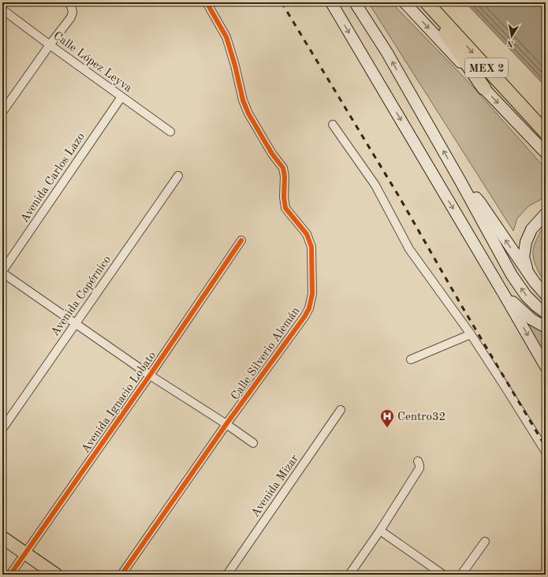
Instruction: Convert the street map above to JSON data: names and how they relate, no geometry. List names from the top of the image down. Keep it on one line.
{"streets":{"highway":["MEX 2"],"street":["Calle López Leyva","Avenida Carlos Lazo","Avenida Copérnico","Calle Silverio Alemán","Avenida Ignacio Lobato","Avenida Mizar"]},"crossings":[["Calle López Leyva","Avenida Carlos Lazo"]],"places":{"hospital":["Centro32"]},"north":"bottom"}
